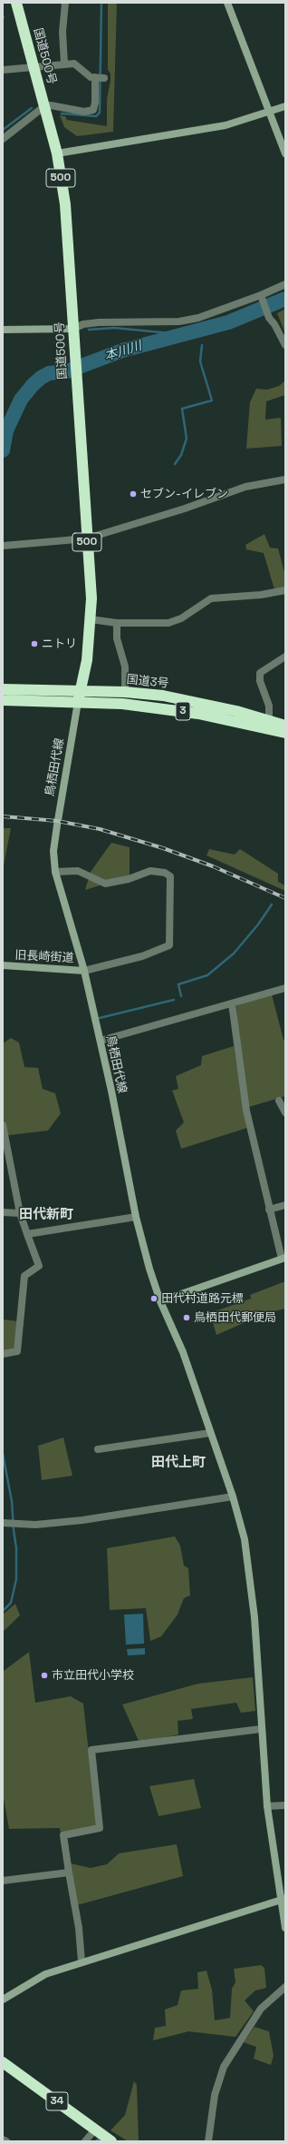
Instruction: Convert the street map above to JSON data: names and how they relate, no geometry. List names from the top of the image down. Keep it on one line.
{"streets":{"highway":["国道500号","500","国道3号","3","34"],"street":["鳥栖田代線","旧長崎街道"]},"crossings":[["国道500号","国道3号"],["国道500号","鳥栖田代線"],["国道3号","鳥栖田代線"],["鳥栖田代線","旧長崎街道"]],"districts":["田代新町","田代上町"],"water":["本川川"],"places":["セブン-イレブン","ニトリ","田代村道路元標","鳥栖田代郵便局","市立田代小学校"]}
